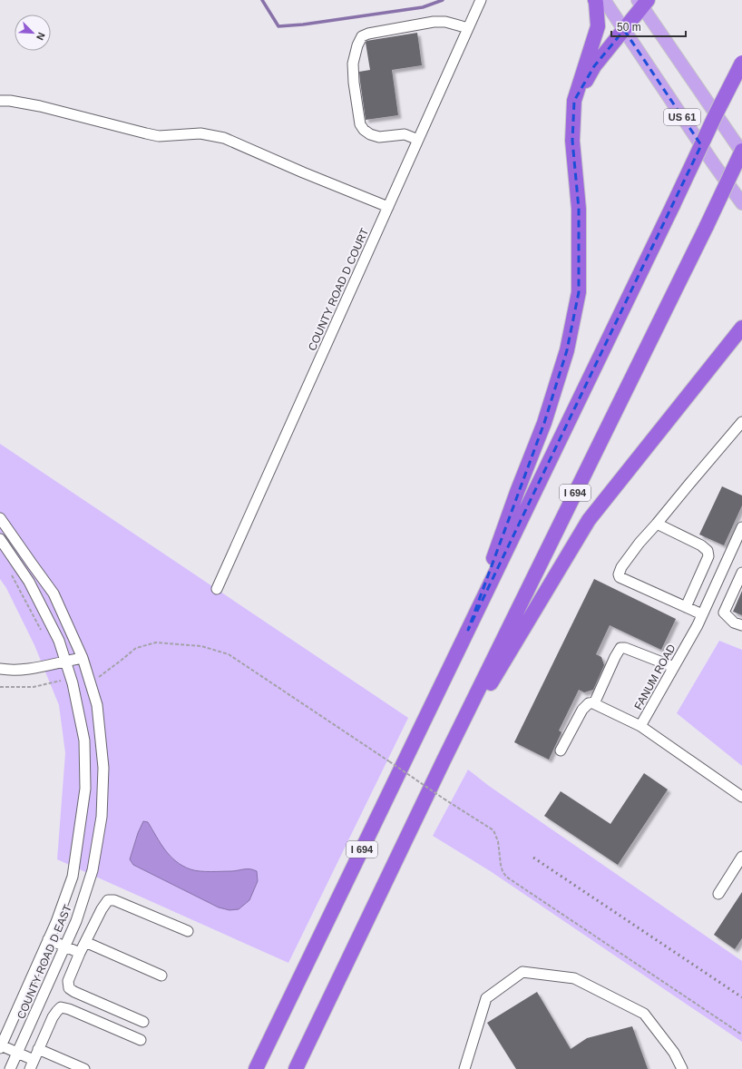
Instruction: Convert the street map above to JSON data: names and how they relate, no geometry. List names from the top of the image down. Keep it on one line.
{"streets":{"highway":["I 694"],"main road":["US 61"],"street":["COUNTY ROAD D COURT","FANUM ROAD","COUNTY ROAD D EAST"]},"crossings":[["US 61","I 694"]],"scale_bar":"50 m","north":"bottom right"}
